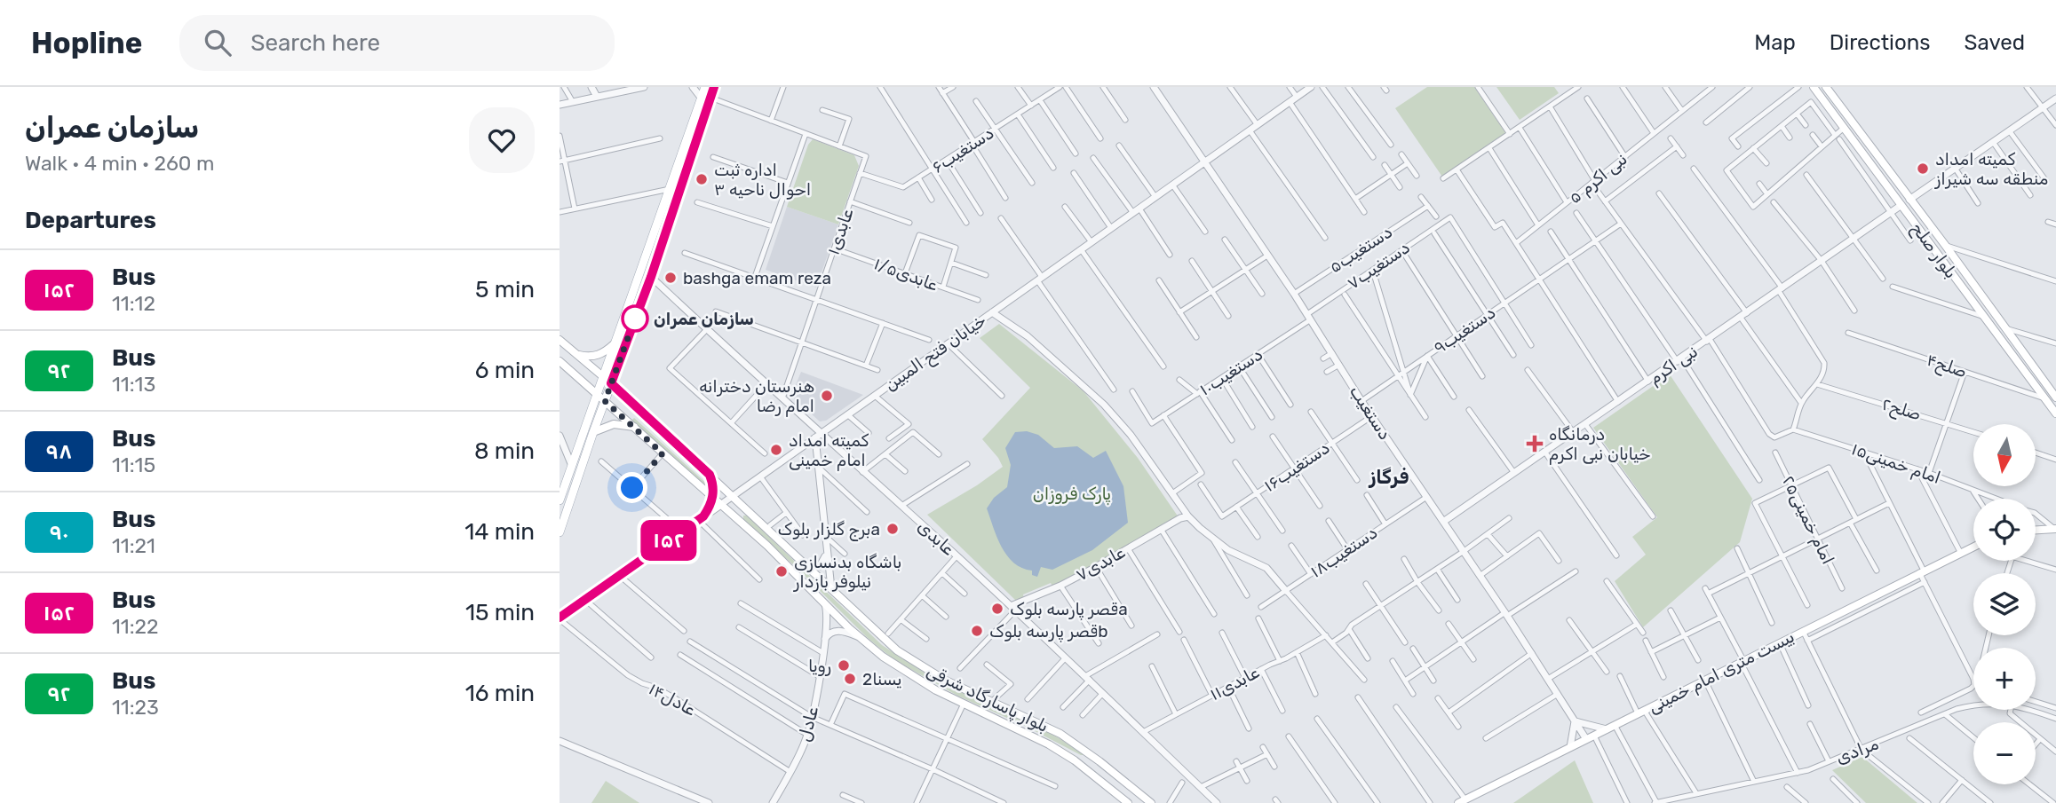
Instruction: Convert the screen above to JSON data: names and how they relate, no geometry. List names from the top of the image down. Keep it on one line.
{"streets":{"main road":["بلوار صلح","خیابان فتح المبین","بیست متری امام خمینی","بلوار پاسارگاد شرقی"],"street":["دستغیب۶","نبی اکرم ۵","۱عابدی","دستغیب۵","دستغیب۷","عابدی۱/۵","دستغیب۹","نبی اکرم","صلح۴","دستغیب۱۰","صلح۲","دستغیب","۱۵امام خمینی","دستغیب۱۶","امام خمینی۲۵","عابدی","دستغیب۱۸","عابدی۷","عابدی۱۱","عادل۱۴","عادل","مرادی"]},"crossings":[["دستغیب۶","۱عابدی"],["۱عابدی","عابدی۱/۵"],["۱عابدی","عابدی"],["دستغیب۵","دستغیب"],["بلوار صلح","نبی اکرم"],["بلوار صلح","صلح۴"],["دستغیب۷","دستغیب۹"],["دستغیب۷","دستغیب۱۰"],["دستغیب۷","دستغیب"],["دستغیب۹","دستغیب"],["خیابان فتح المبین","دستغیب"],["خیابان فتح المبین","عابدی"],["خیابان فتح المبین","بلوار پاسارگاد شرقی"],["خیابان فتح المبین","عادل۱۴"],["نبی اکرم","دستغیب"],["دستغیب۱۰","دستغیب"],["دستغیب","دستغیب۱۶"],["دستغیب","دستغیب۱۸"],["دستغیب","بیست متری امام خمینی"],["عابدی","عابدی۷"],["عابدی","عابدی۱۱"],["بلوار پاسارگاد شرقی","عادل"],["عادل۱۴","عادل"]],"districts":["فرگاز"],"parks":["پارک فروزان"],"places":{"other":["کمیته امداد منطقه سه شیراز","اداره ثبت احوال ناحیه ۳","bashga emam reza","سازمان عمران","هنرستان دخترانه امام رضا","کمیته امداد امام خمینی","برج گلزار بلوکa","باشگاه بدنسازی نیلوفر بازدار","قصر پارسه بلوکa","قصر پارسه بلوکb","رویا","یسنا2"],"health":["درمانگاه خیابان نبی اکرم"]},"lines":["bus line ۱۵۲"],"north":"bottom","page":{"header":"Hopline","search":"Search here","nav":["Map","Directions","Saved"],"heading":[["سازمان عمران","Walk · 4 min · 260 m"],"Departures"],"on_map":"۱۵۲","list":[{"mark":"۱۵۲","name":"Bus","note":"11:12","value":"5 min"},{"mark":"۹۲","name":"Bus","note":"11:13","value":"6 min"},{"mark":"۹۸","name":"Bus","note":"11:15","value":"8 min"},{"mark":"۹۰","name":"Bus","note":"11:21","value":"14 min"},{"mark":"۱۵۲","name":"Bus","note":"11:22","value":"15 min"},{"mark":"۹۲","name":"Bus","note":"11:23","value":"16 min"}],"map_buttons":["+","−"]}}
